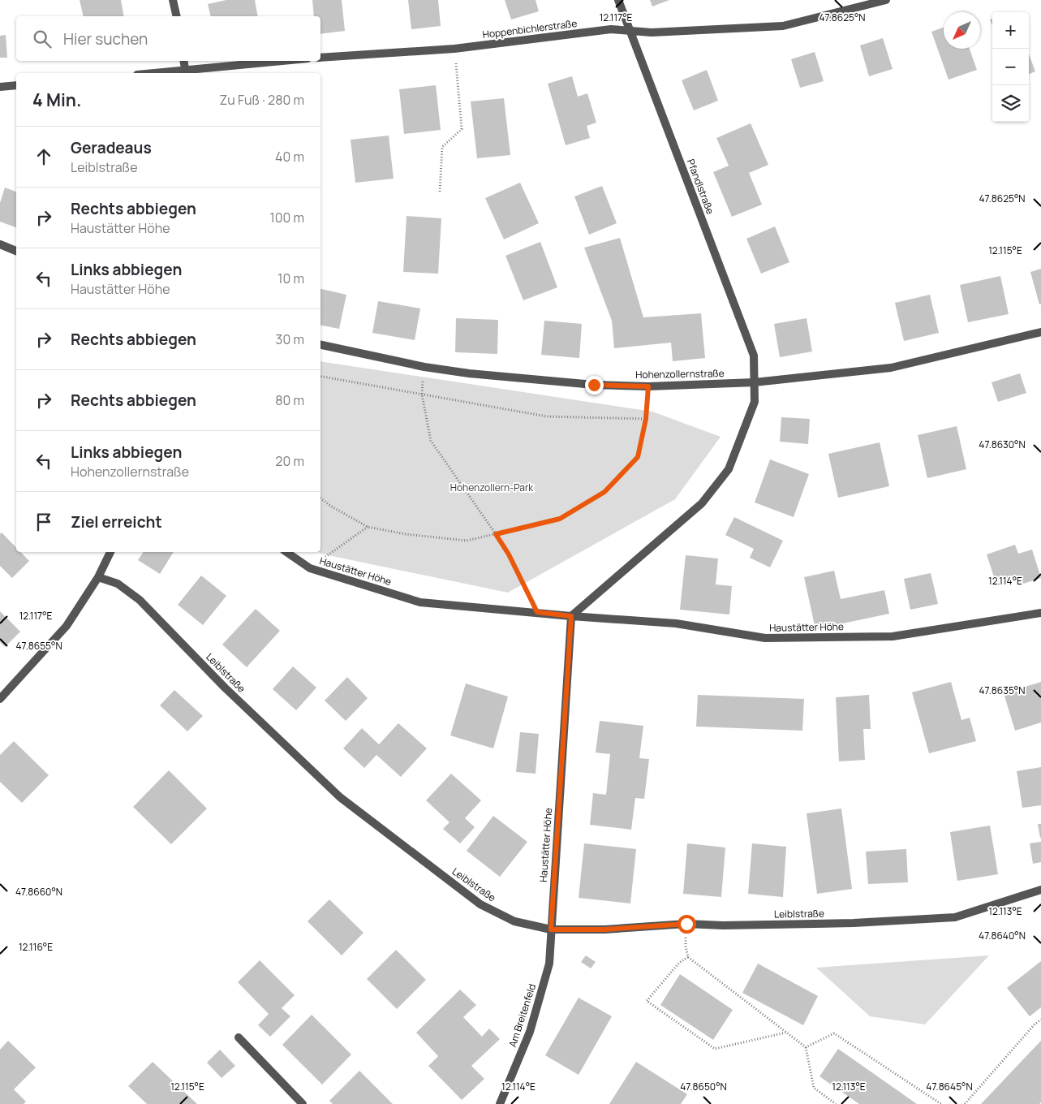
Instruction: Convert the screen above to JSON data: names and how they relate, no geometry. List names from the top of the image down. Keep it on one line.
{"streets":{"street":["Hoppenbichlerstraße","Pfandlstraße","Hohenzollernstraße","Haustätter Höhe","Leiblstraße","Am Breitenfeld"]},"crossings":[["Hoppenbichlerstraße","Pfandlstraße"],["Pfandlstraße","Hohenzollernstraße"],["Haustätter Höhe","Leiblstraße"],["Haustätter Höhe","Am Breitenfeld"],["Leiblstraße","Am Breitenfeld"]],"parks":["Hohenzollern-Park"],"north":"bottom left","page":{"map_buttons":["+","−"],"search":"Hier suchen","heading":["4 Min.","Zu Fuß · 280 m"],"list":[["Geradeaus","Leiblstraße","40 m"],["Rechts abbiegen","Haustätter Höhe","100 m"],["Links abbiegen","Haustätter Höhe","10 m"],["Rechts abbiegen","30 m"],["Rechts abbiegen","80 m"],["Links abbiegen","Hohenzollernstraße","20 m"],"Ziel erreicht"]},"coordinates":["12.117°E","47.8625°N","12.115°E","47.8630°N","12.114°E","47.8655°N","47.8635°N","47.8660°N","12.113°E","47.8640°N","12.116°E","47.8650°N","47.8645°N"]}
